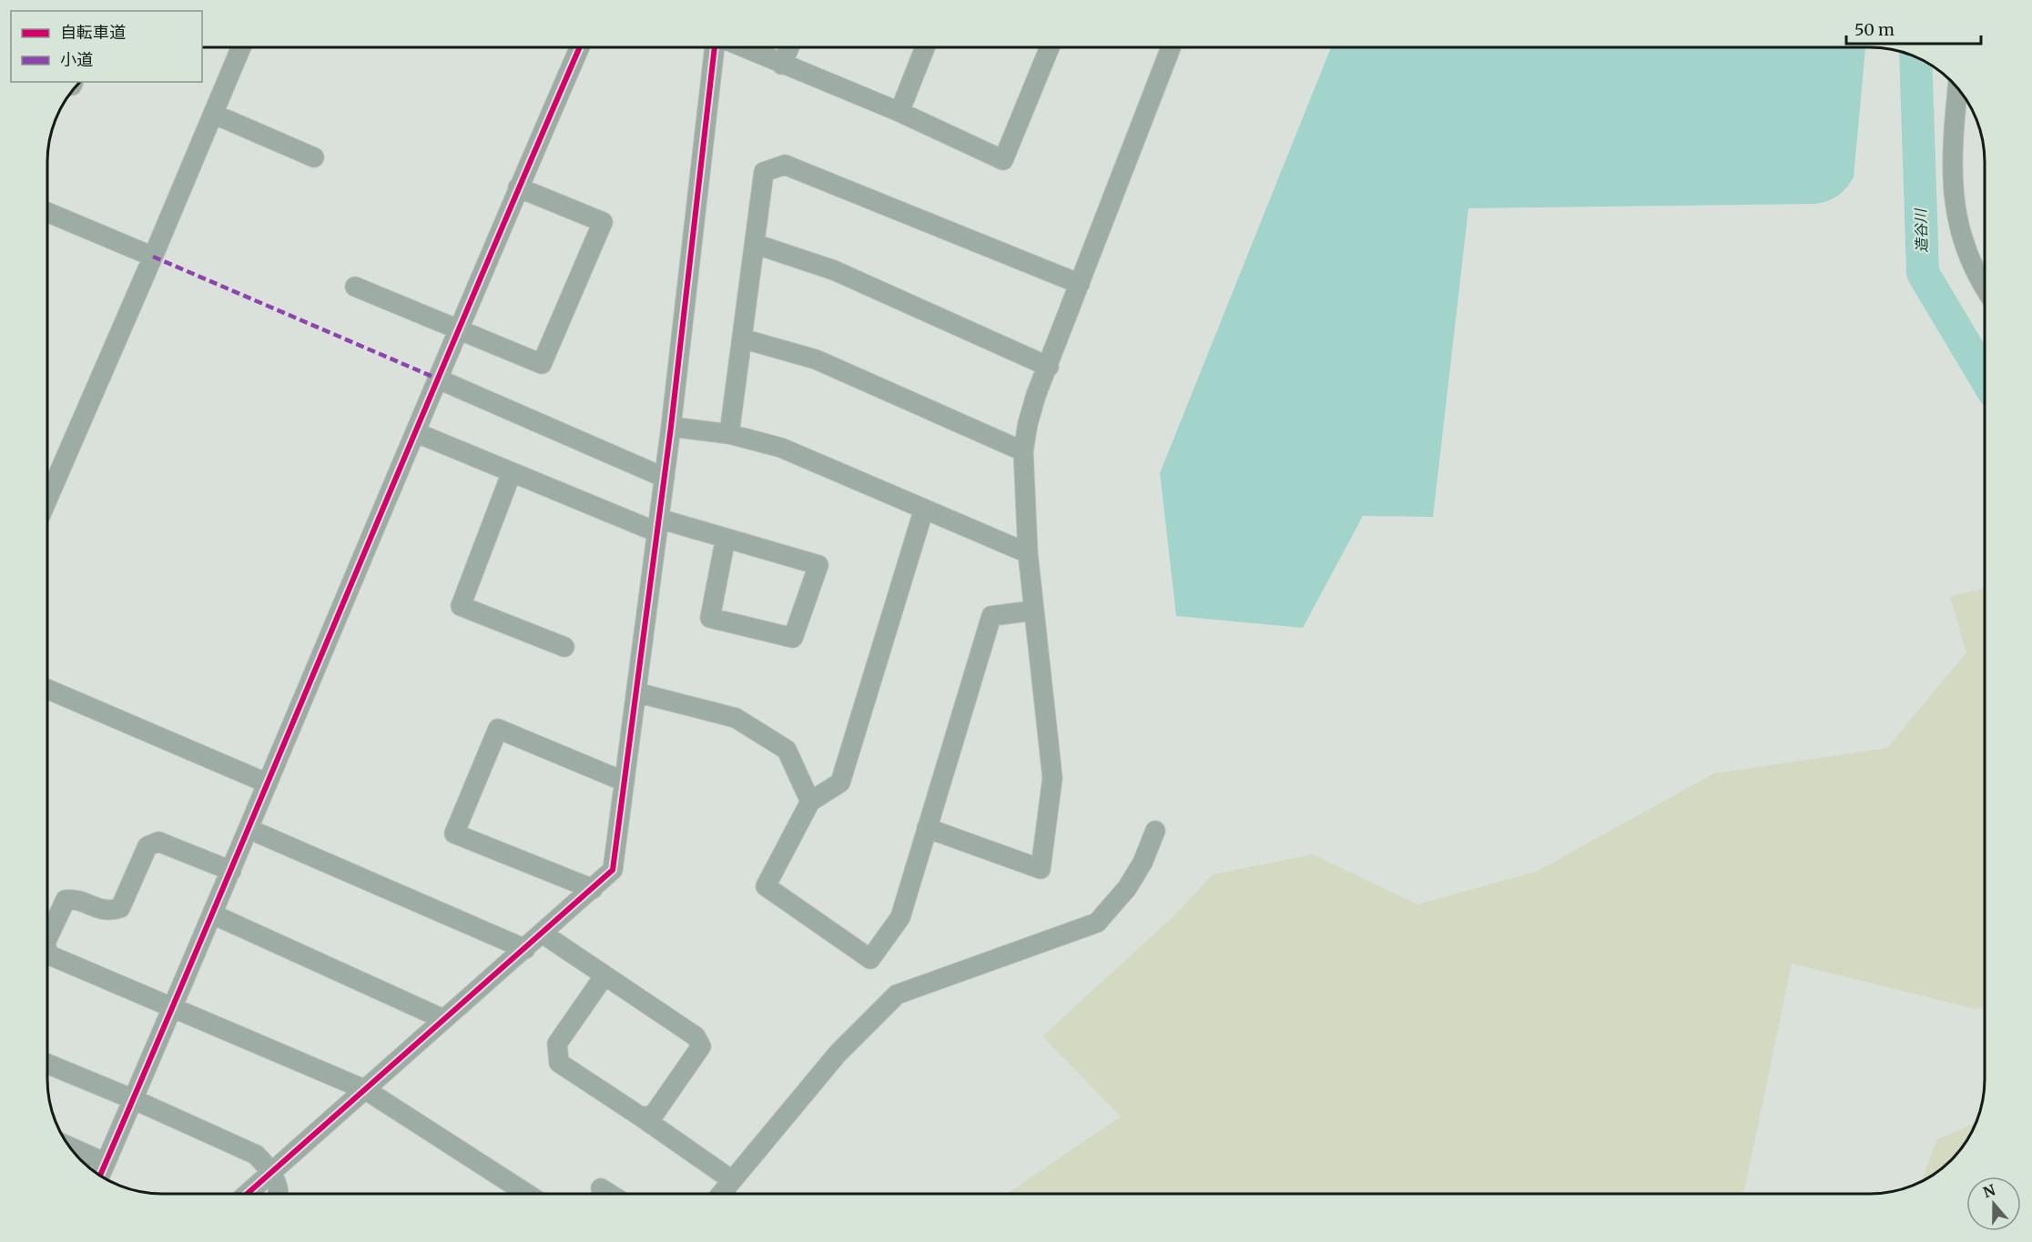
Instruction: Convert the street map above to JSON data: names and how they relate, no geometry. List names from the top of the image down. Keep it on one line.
{"water":["造谷川"],"legend":["自転車道","小道"],"scale_bar":"50 m","north":"top"}
